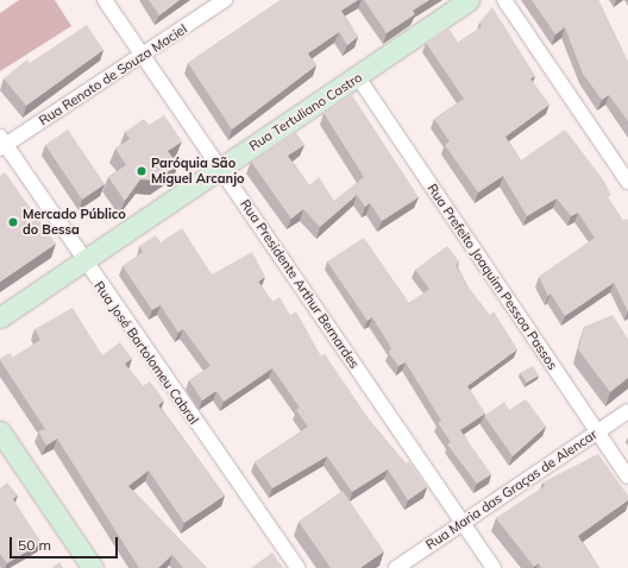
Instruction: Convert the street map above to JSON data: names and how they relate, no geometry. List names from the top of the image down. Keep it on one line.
{"streets":{"street":["Rua Renato de Souza Maciel","Rua Tertuliano Castro","Rua Prefeito Joaquim Pessoa Passos","Rua Presidente Arthur Bernardes","Rua José Bartolomeu Cabral","Rua Maria das Graças de Alencar"]},"crossings":[["Rua Renato de Souza Maciel","Rua Presidente Arthur Bernardes"],["Rua Renato de Souza Maciel","Rua José Bartolomeu Cabral"],["Rua Tertuliano Castro","Rua Prefeito Joaquim Pessoa Passos"],["Rua Tertuliano Castro","Rua Presidente Arthur Bernardes"],["Rua Tertuliano Castro","Rua José Bartolomeu Cabral"],["Rua Prefeito Joaquim Pessoa Passos","Rua Maria das Graças de Alencar"],["Rua Presidente Arthur Bernardes","Rua Maria das Graças de Alencar"]],"places":["Paróquia São Miguel Arcanjo","Mercado Público do Bessa"],"scale_bar":"50 m"}
